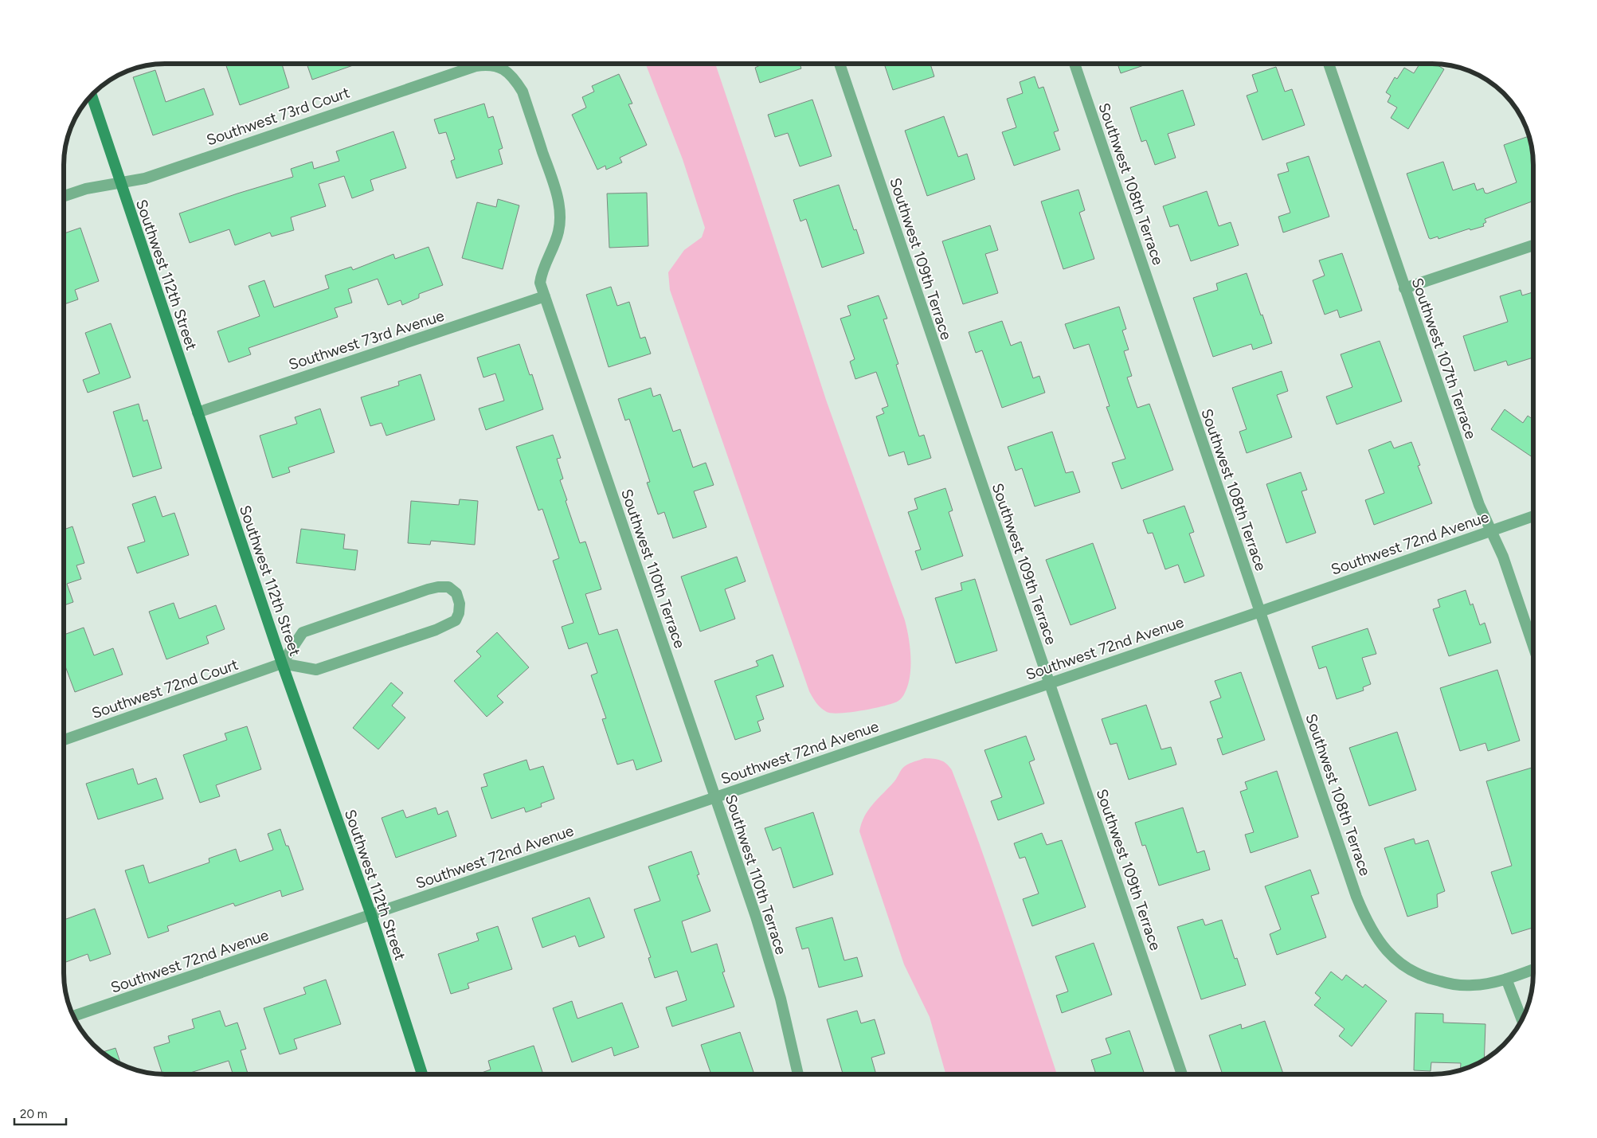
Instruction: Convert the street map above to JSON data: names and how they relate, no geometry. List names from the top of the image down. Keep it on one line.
{"streets":{"main road":["Southwest 112th Street"],"street":["Southwest 73rd Court","Southwest 108th Terrace","Southwest 109th Terrace","Southwest 73rd Avenue","Southwest 107th Terrace","Southwest 72nd Avenue","Southwest 110th Terrace","Southwest 72nd Court"]},"crossings":[["Southwest 73rd Court","Southwest 112th Street"],["Southwest 73rd Court","Southwest 110th Terrace"],["Southwest 108th Terrace","Southwest 72nd Avenue"],["Southwest 109th Terrace","Southwest 72nd Avenue"],["Southwest 112th Street","Southwest 73rd Avenue"],["Southwest 112th Street","Southwest 72nd Avenue"],["Southwest 112th Street","Southwest 72nd Court"],["Southwest 73rd Avenue","Southwest 110th Terrace"],["Southwest 107th Terrace","Southwest 72nd Avenue"],["Southwest 72nd Avenue","Southwest 110th Terrace"]],"scale_bar":"20 m"}
